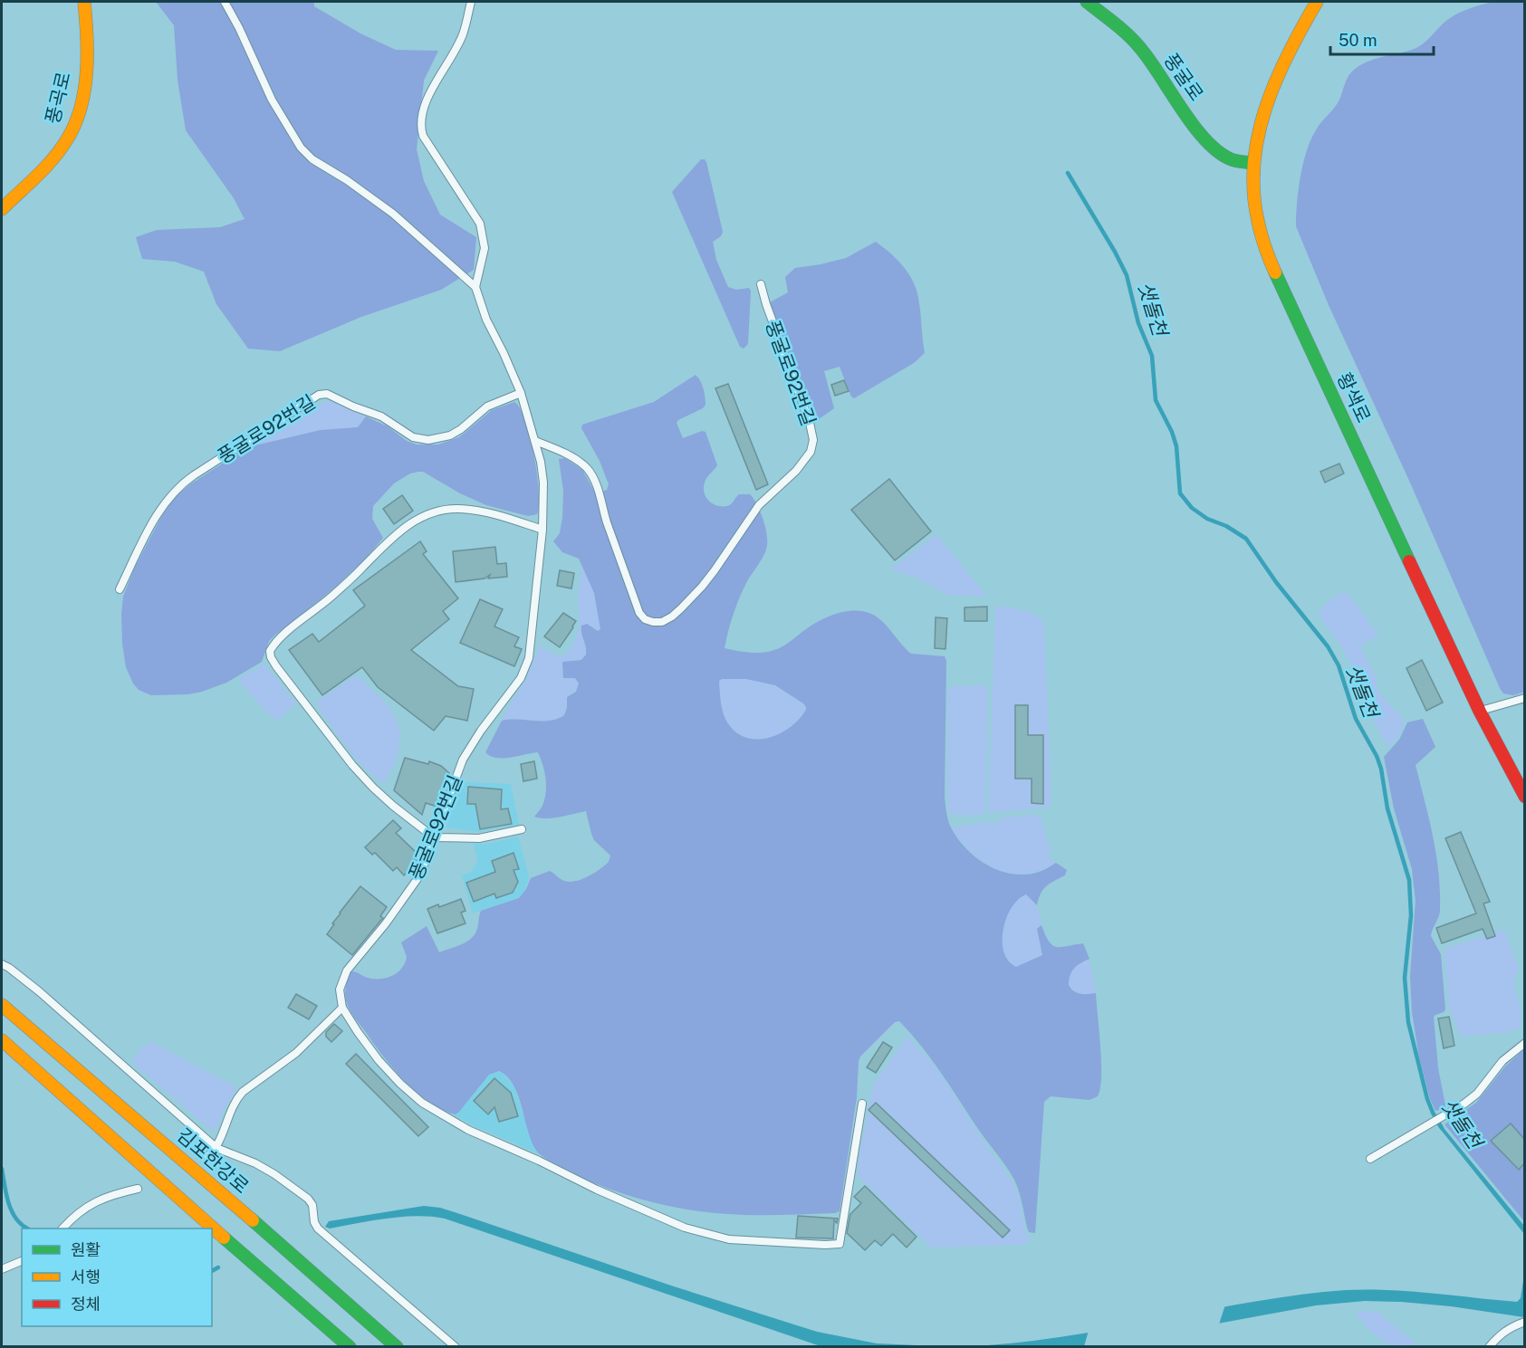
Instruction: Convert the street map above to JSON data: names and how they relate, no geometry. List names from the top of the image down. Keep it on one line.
{"streets":{"main road":["풍굴로","풍곡로","황색로","김포한강로"],"lane":["풍굴로92번길"]},"crossings":[["풍굴로","황색로"]],"water":["샛돌천"],"legend":["원활","서행","정체"],"scale_bar":"50 m"}
